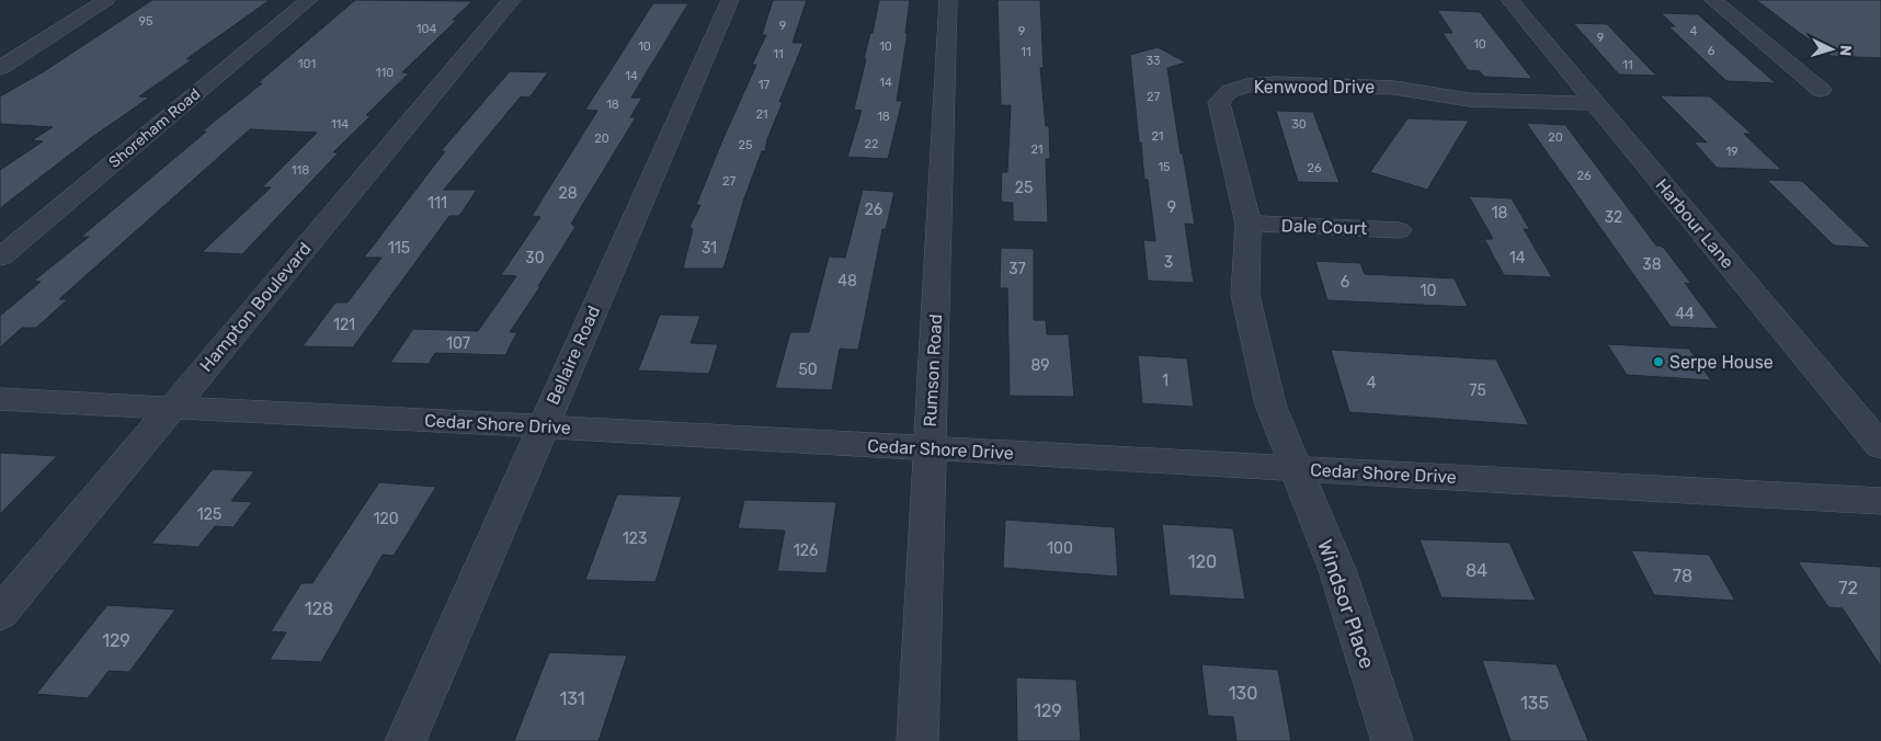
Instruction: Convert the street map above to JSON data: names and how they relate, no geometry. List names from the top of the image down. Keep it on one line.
{"streets":{"street":["Kenwood Drive","Shoreham Road","Harbour Lane","Dale Court","Hampton Boulevard","Bellaire Road","Rumson Road","Cedar Shore Drive","Windsor Place"]},"crossings":[["Kenwood Drive","Harbour Lane"],["Kenwood Drive","Dale Court"],["Kenwood Drive","Cedar Shore Drive"],["Kenwood Drive","Windsor Place"],["Hampton Boulevard","Cedar Shore Drive"],["Bellaire Road","Cedar Shore Drive"],["Rumson Road","Cedar Shore Drive"],["Cedar Shore Drive","Windsor Place"]],"places":["Serpe House"],"house_numbers":["95","9","104","9","4","9","10","10","10","6","11","11","33","101","11","110","14","14","17","27","18","21","18","114","30","21","20","20","22","25","21","19","15","26","118","26","27","25","28","111","9","26","18","32","115","31","30","14","3","38","37","48","6","10","44","121","107","89","50","1","4","75","125","120","123","100","126","120","84","78","72","128","129","130","131","135","129"],"north":"right"}
